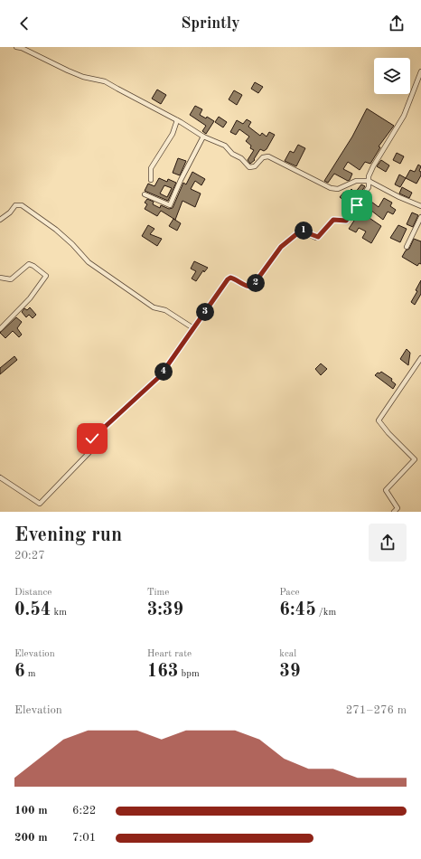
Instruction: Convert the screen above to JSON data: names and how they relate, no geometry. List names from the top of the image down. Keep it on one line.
{"page":{"header":"Sprintly","pins":["1","2","3","4"],"heading":["Evening run","20:27"],"stats":[["Distance","0.54 km"],["Time","3:39"],["Pace","6:45 /km"],["Elevation","6 m"],["Heart rate","163 bpm"],["kcal","39"]],"chart":["Elevation","271–276 m"],"list":[{"name":"100 m","note":"6:22"},{"name":"200 m","note":"7:01"}]}}
